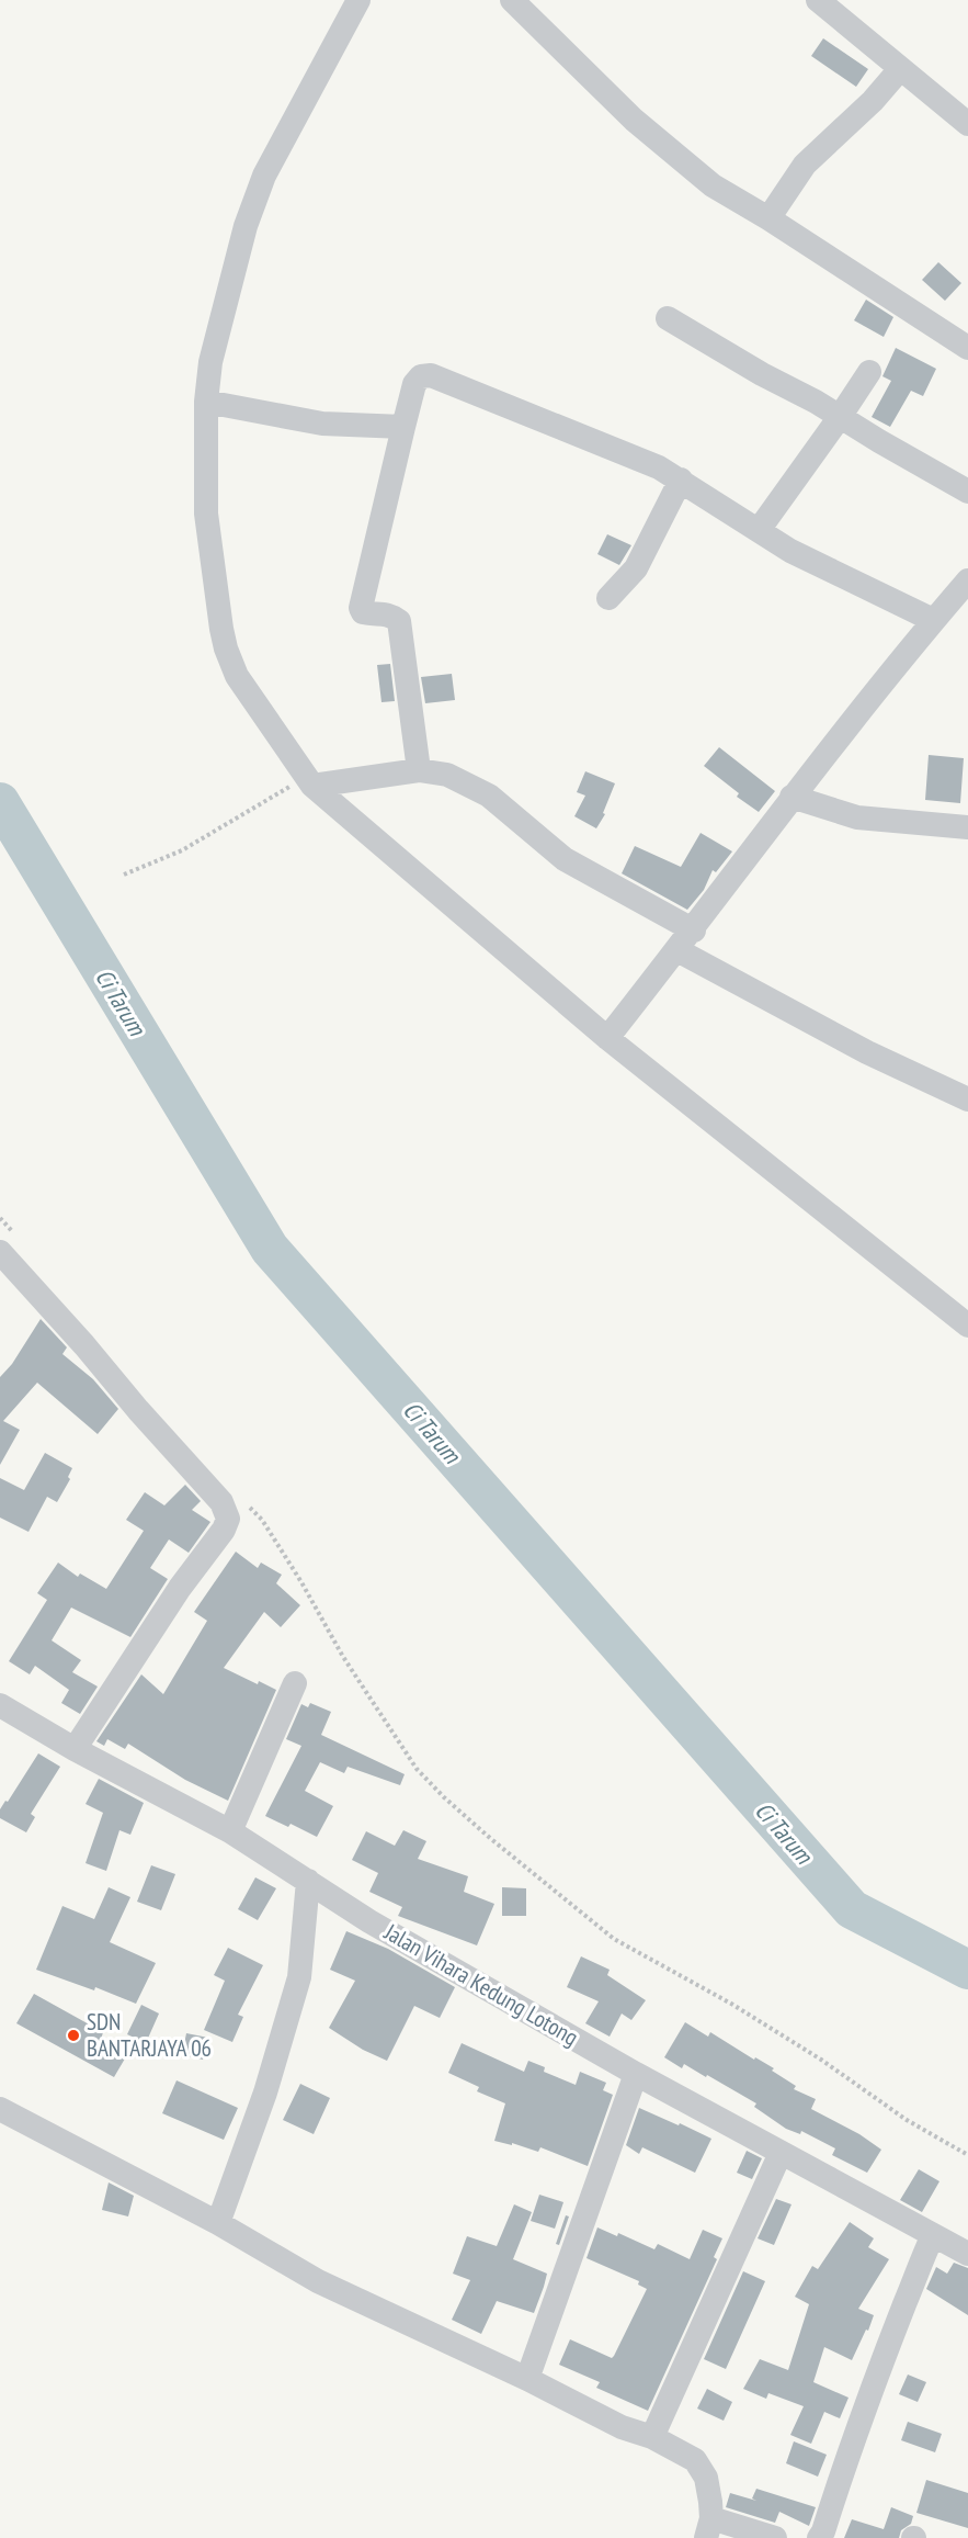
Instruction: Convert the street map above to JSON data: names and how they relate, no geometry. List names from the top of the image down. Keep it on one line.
{"streets":{"street":["Jalan Vihara Kedung Lotong"]},"water":["Ci Tarum"],"places":["SDN BANTARJAYA 06"]}
